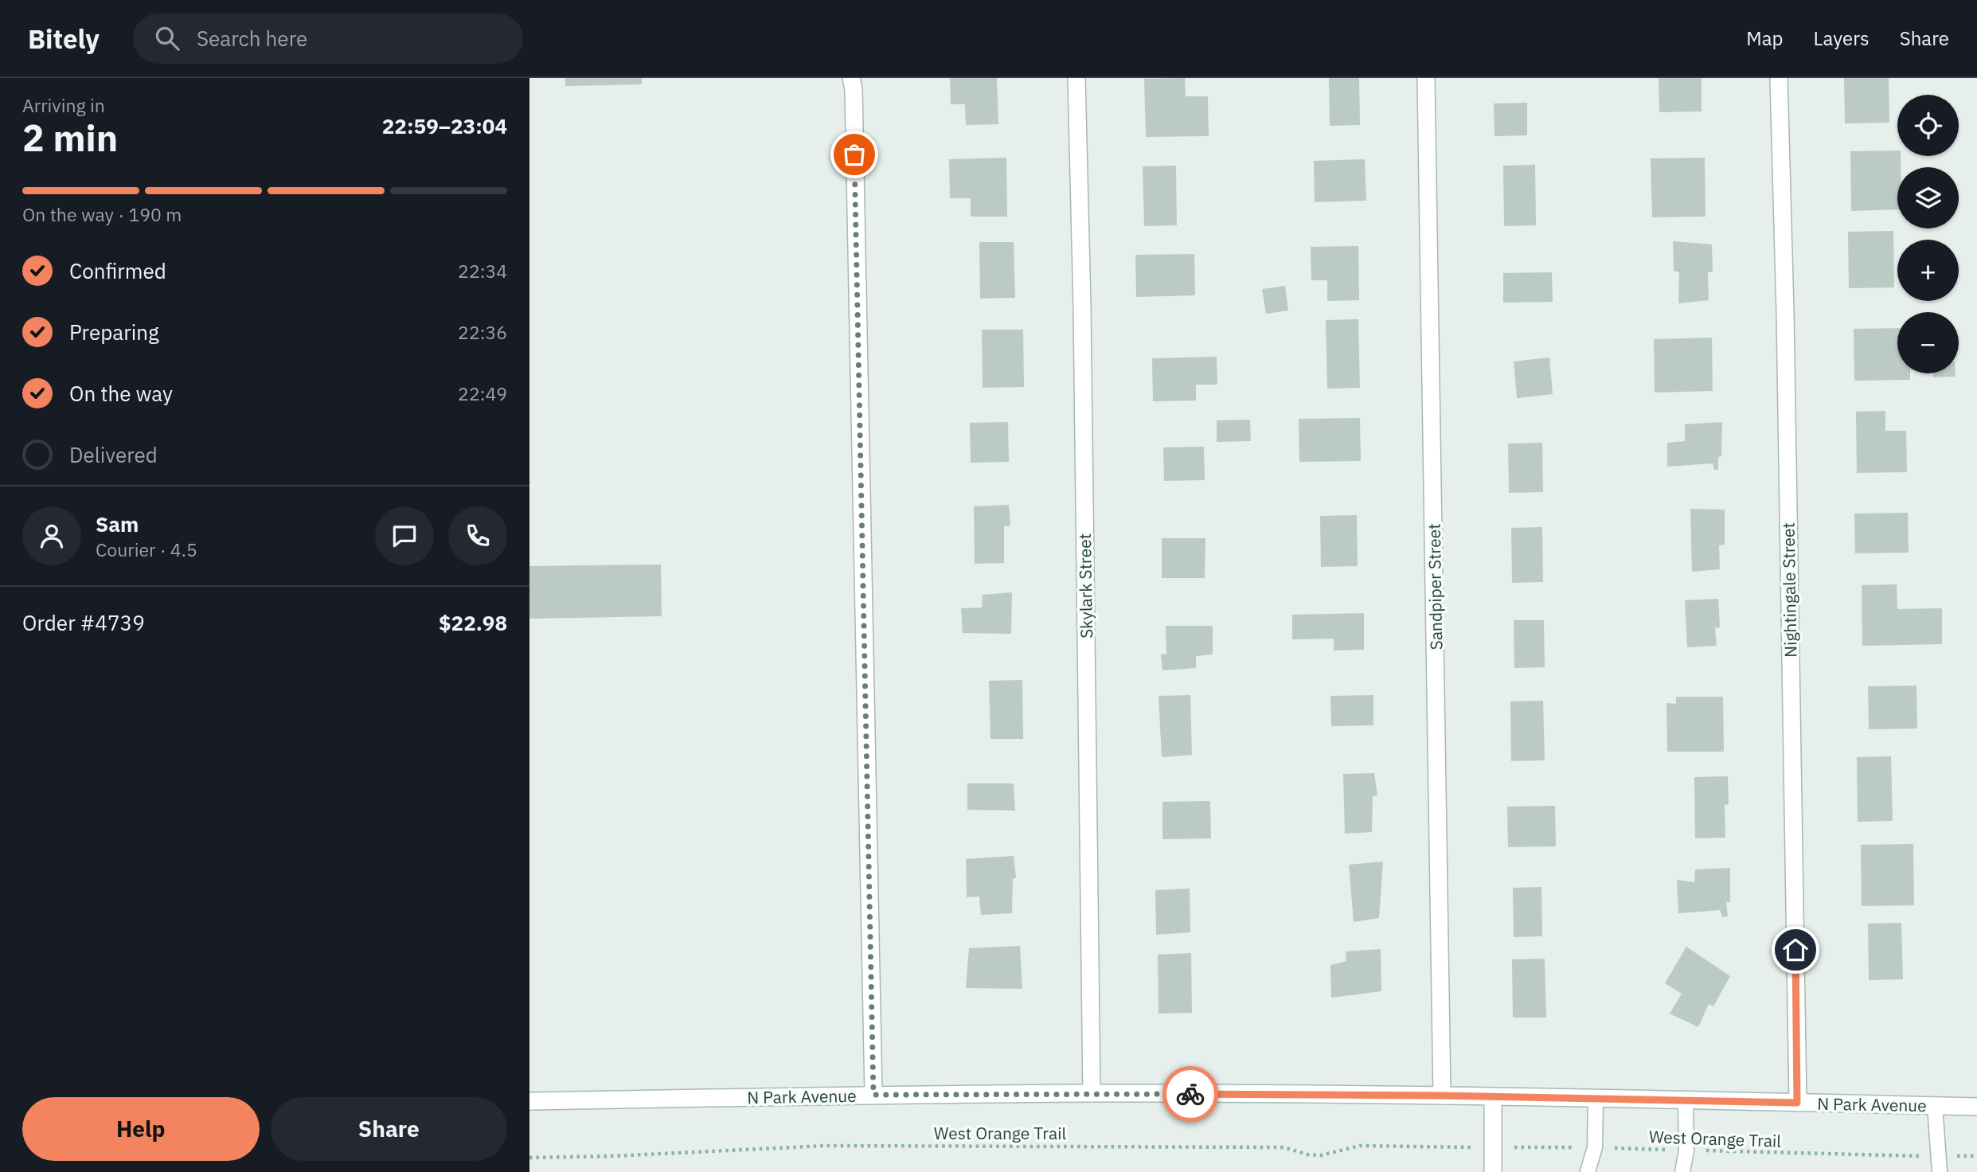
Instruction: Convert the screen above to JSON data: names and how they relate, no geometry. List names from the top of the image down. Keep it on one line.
{"streets":{"street":["Skylark Street","Sandpiper Street","Nightingale Street","N Park Avenue"],"path":["West Orange Trail"]},"crossings":[["Skylark Street","N Park Avenue"],["Sandpiper Street","N Park Avenue"],["Nightingale Street","N Park Avenue"]],"page":{"header":"Bitely","search":"Search here","nav":["Map","Layers","Share"],"heading":["2 min","Arriving in","22:59–23:04"],"panel":["Sam","Courier · 4.5","Order #4739","$22.98"],"map_buttons":["+","−"],"bar":"On the way · 190 m","list":[["Confirmed","22:34"],["Preparing","22:36"],["On the way","22:49"],"Delivered"],"buttons":["Help","Share"]}}
